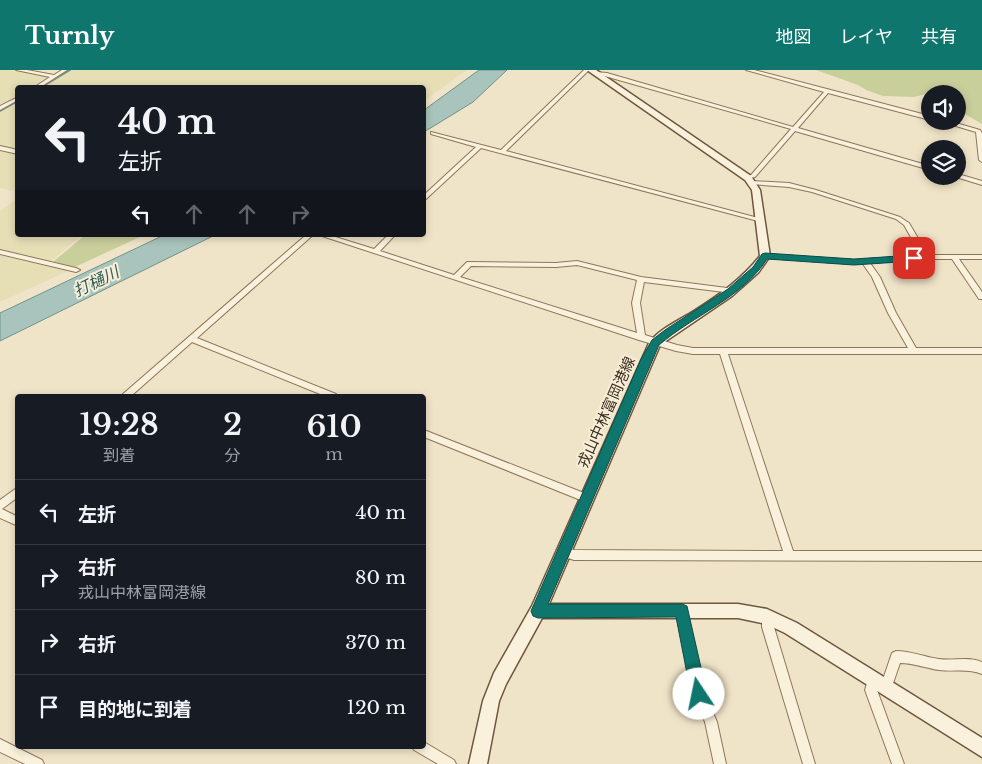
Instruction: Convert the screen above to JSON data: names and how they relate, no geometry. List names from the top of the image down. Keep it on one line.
{"streets":{"main road":["戎山中林富岡港線"]},"water":["打樋川"],"page":{"header":"Turnly","nav":["地図","レイヤ","共有"],"turn":["40 m","左折"],"eta":["19:28","到着","2","分","610","m"],"list":[{"name":"左折","value":"40 m"},{"name":"右折","note":"戎山中林富岡港線","value":"80 m"},{"name":"右折","value":"370 m"},{"name":"目的地に到着","value":"120 m"}]}}
